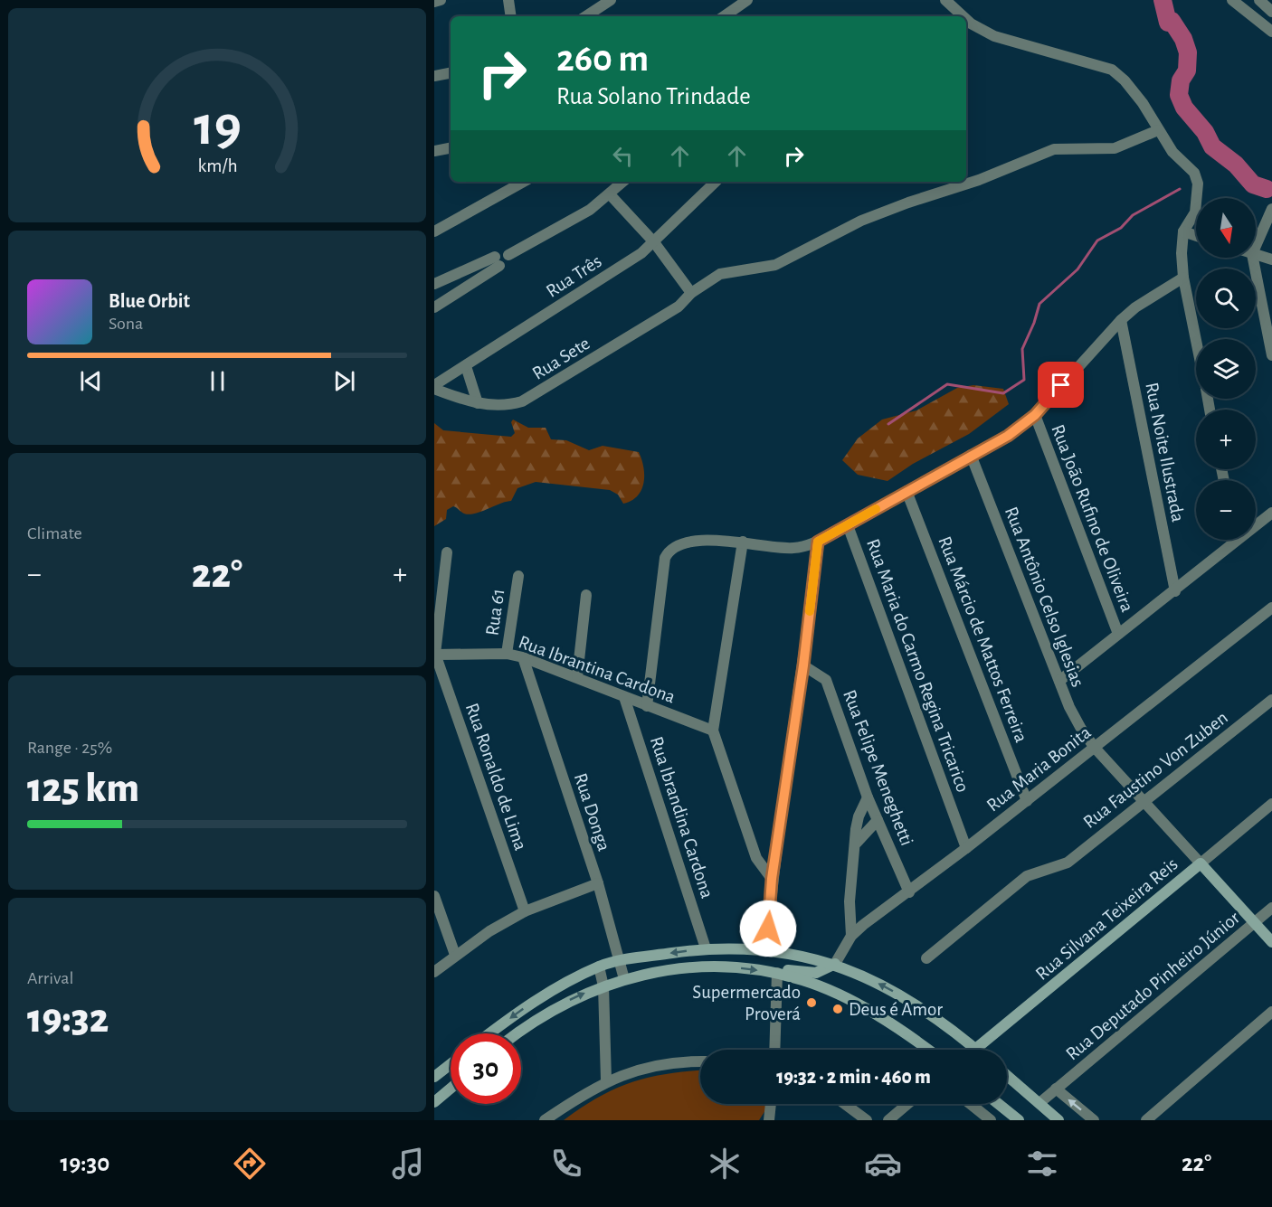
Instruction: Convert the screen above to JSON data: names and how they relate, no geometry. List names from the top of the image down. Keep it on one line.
{"streets":{"main road":["Rua Silvana Teixeira Reis"],"street":["Rua Três","Rua Sete","Rua Noite Ilustrada","Rua João Rufino de Oliveira","Rua Antônio Celso Iglesias","Rua 61","Rua Márcio de Mattos Ferreira","Rua Maria do Carmo Regina Tricarico","Rua Ibrantina Cardona","Rua Felipe Meneghetti","Rua Maria Bonita","Rua Faustino Von Zuben","Rua Ronaldo de Lima","Rua Donga","Rua Ibrandina Cardona","Rua Deputado Pinheiro Júnior"]},"crossings":[["Rua Três","Rua Sete"],["Rua Antônio Celso Iglesias","Rua Maria Bonita"],["Rua Antônio Celso Iglesias","Rua Faustino Von Zuben"],["Rua Antônio Celso Iglesias","Rua Silvana Teixeira Reis"],["Rua 61","Rua Ibrantina Cardona"],["Rua Márcio de Mattos Ferreira","Rua Maria Bonita"],["Rua Maria do Carmo Regina Tricarico","Rua Maria Bonita"],["Rua Ibrantina Cardona","Rua Ronaldo de Lima"],["Rua Ibrantina Cardona","Rua Donga"],["Rua Ibrantina Cardona","Rua Ibrandina Cardona"],["Rua Felipe Meneghetti","Rua Maria Bonita"]],"places":["Supermercado Proverá","Deus é Amor"],"north":"bottom","page":{"turn":["260 m","Rua Solano Trindade"],"map_buttons":["+","−"],"song":["Blue Orbit","Sona"],"tile":["Climate",["Range · 25%","125 km"],["Arrival","19:32"]],"heat":["−","22°","+"],"limit":"30","trip":"19:32 · 2 min · 460 m","tabs":["19:30","22°"],"gauge":["19","km/h"]}}
